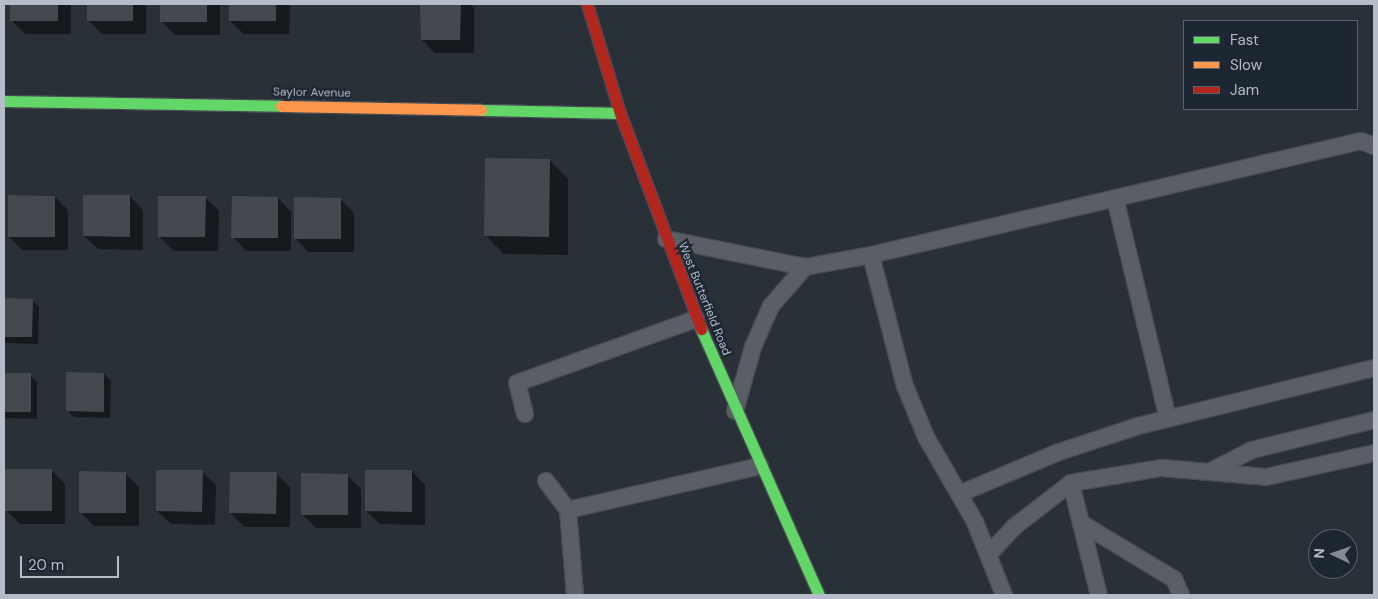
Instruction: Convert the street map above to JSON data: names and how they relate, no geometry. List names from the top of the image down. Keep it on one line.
{"streets":{"main road":["Saylor Avenue","West Butterfield Road"]},"crossings":[["Saylor Avenue","West Butterfield Road"]],"legend":["Fast","Slow","Jam"],"scale_bar":"20 m","north":"left"}
